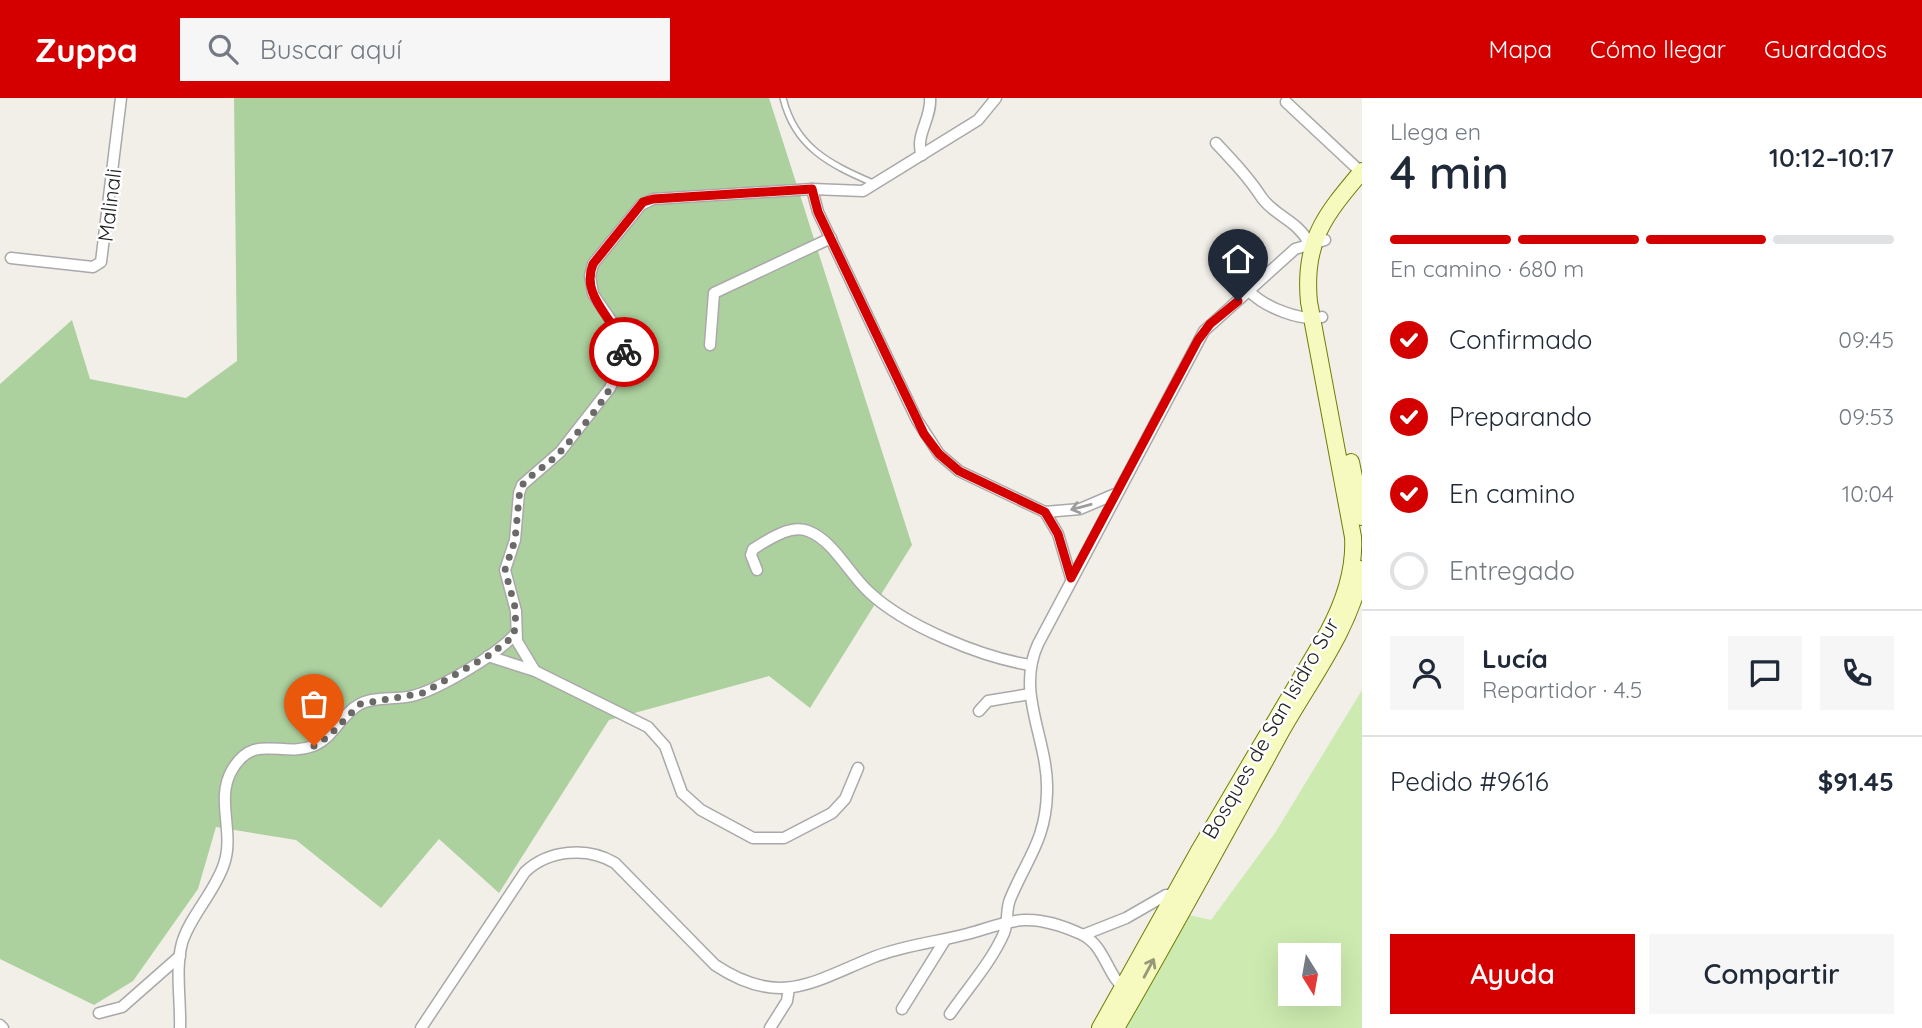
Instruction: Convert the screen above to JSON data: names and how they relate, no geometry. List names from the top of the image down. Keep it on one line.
{"streets":{"main road":["Bosques de San Isidro Sur"],"street":["Malinali"]},"north":"bottom","page":{"header":"Zuppa","search":"Buscar aquí","nav":["Mapa","Cómo llegar","Guardados"],"heading":["4 min","Llega en","10:12–10:17"],"panel":["Lucía","Repartidor · 4.5","Pedido #9616","$91.45"],"bar":"En camino · 680 m","list":[["Confirmado","09:45"],["Preparando","09:53"],["En camino","10:04"],"Entregado"],"buttons":["Ayuda","Compartir"]}}
